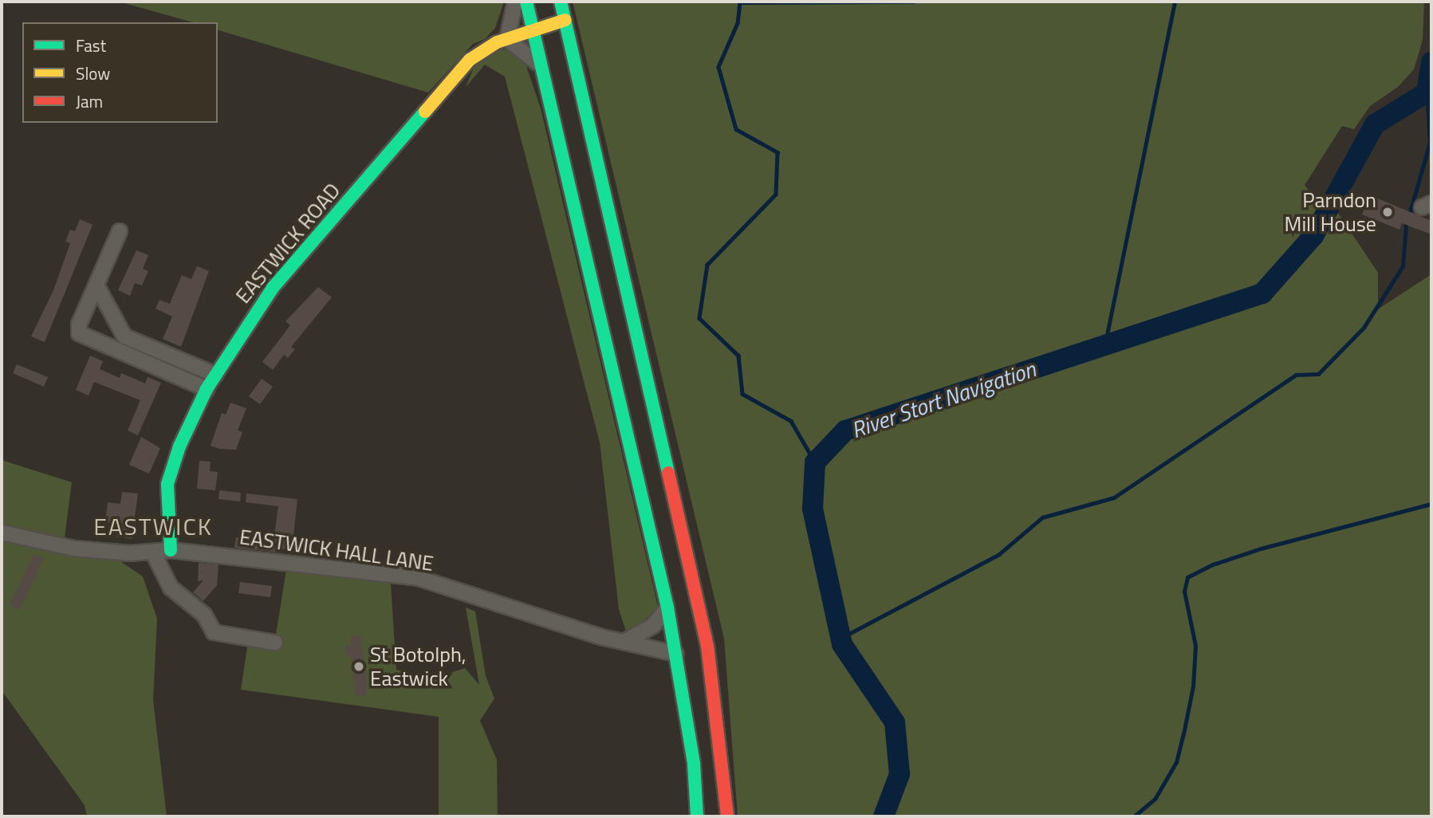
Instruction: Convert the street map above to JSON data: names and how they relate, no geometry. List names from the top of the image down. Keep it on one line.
{"streets":{"main road":["EASTWICK ROAD"],"street":["EASTWICK HALL LANE"]},"crossings":[["EASTWICK ROAD","EASTWICK HALL LANE"]],"districts":["EASTWICK"],"water":["River Stort Navigation"],"places":["Parndon Mill House","St Botolph, Eastwick"],"legend":["Fast","Slow","Jam"]}
